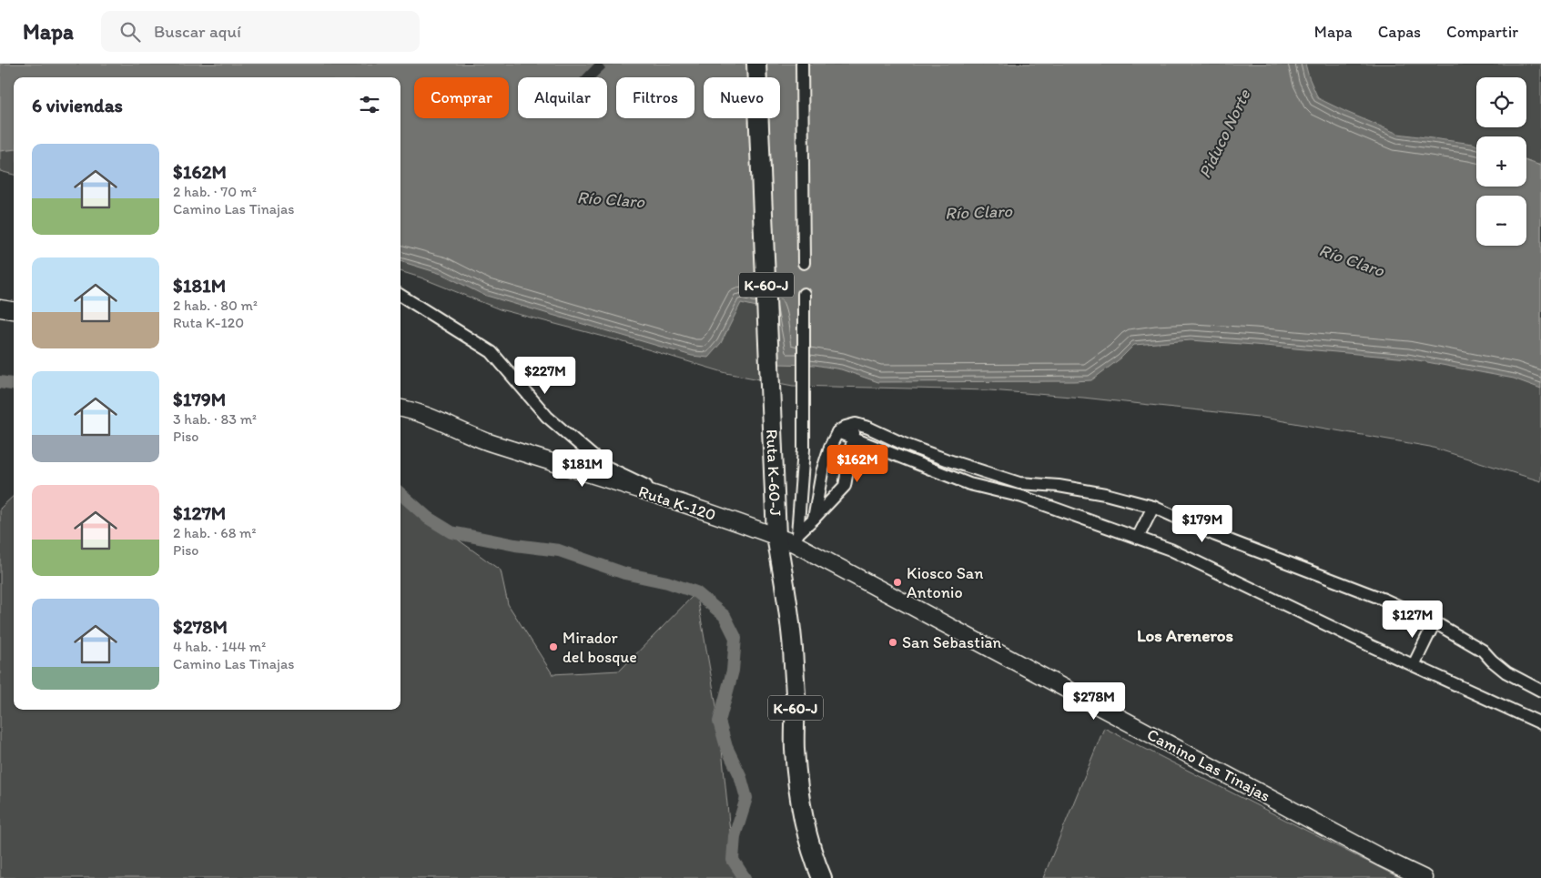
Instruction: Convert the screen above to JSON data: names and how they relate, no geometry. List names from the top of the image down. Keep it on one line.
{"streets":{"main road":["K-60-J","Ruta K-60-J"],"street":["Ruta K-120","Camino Las Tinajas"]},"crossings":[["Ruta K-60-J","Ruta K-120"],["Ruta K-60-J","Camino Las Tinajas"],["Ruta K-120","Camino Las Tinajas"]],"districts":["Los Areneros"],"water":["Piduco Norte","Río Claro"],"places":["Kiosco San Antonio","San Sebastian","Mirador del bosque"],"page":{"header":"Mapa","search":"Buscar aquí","nav":["Mapa","Capas","Compartir"],"map_buttons":["+","−"],"chip":["Comprar","Alquilar","Filtros","Nuevo"],"heading":"6 viviendas","list":[{"name":"$162M","note":"2 hab. · 70 m² · Camino Las Tinajas"},{"name":"$181M","note":"2 hab. · 80 m² · Ruta K-120"},{"name":"$179M","note":"3 hab. · 83 m² · Piso"},{"name":"$127M","note":"2 hab. · 68 m² · Piso"},{"name":"$278M","note":"4 hab. · 144 m² · Camino Las Tinajas"}],"price":["$227M","$162M","$181M","$179M","$127M","$278M"]}}
